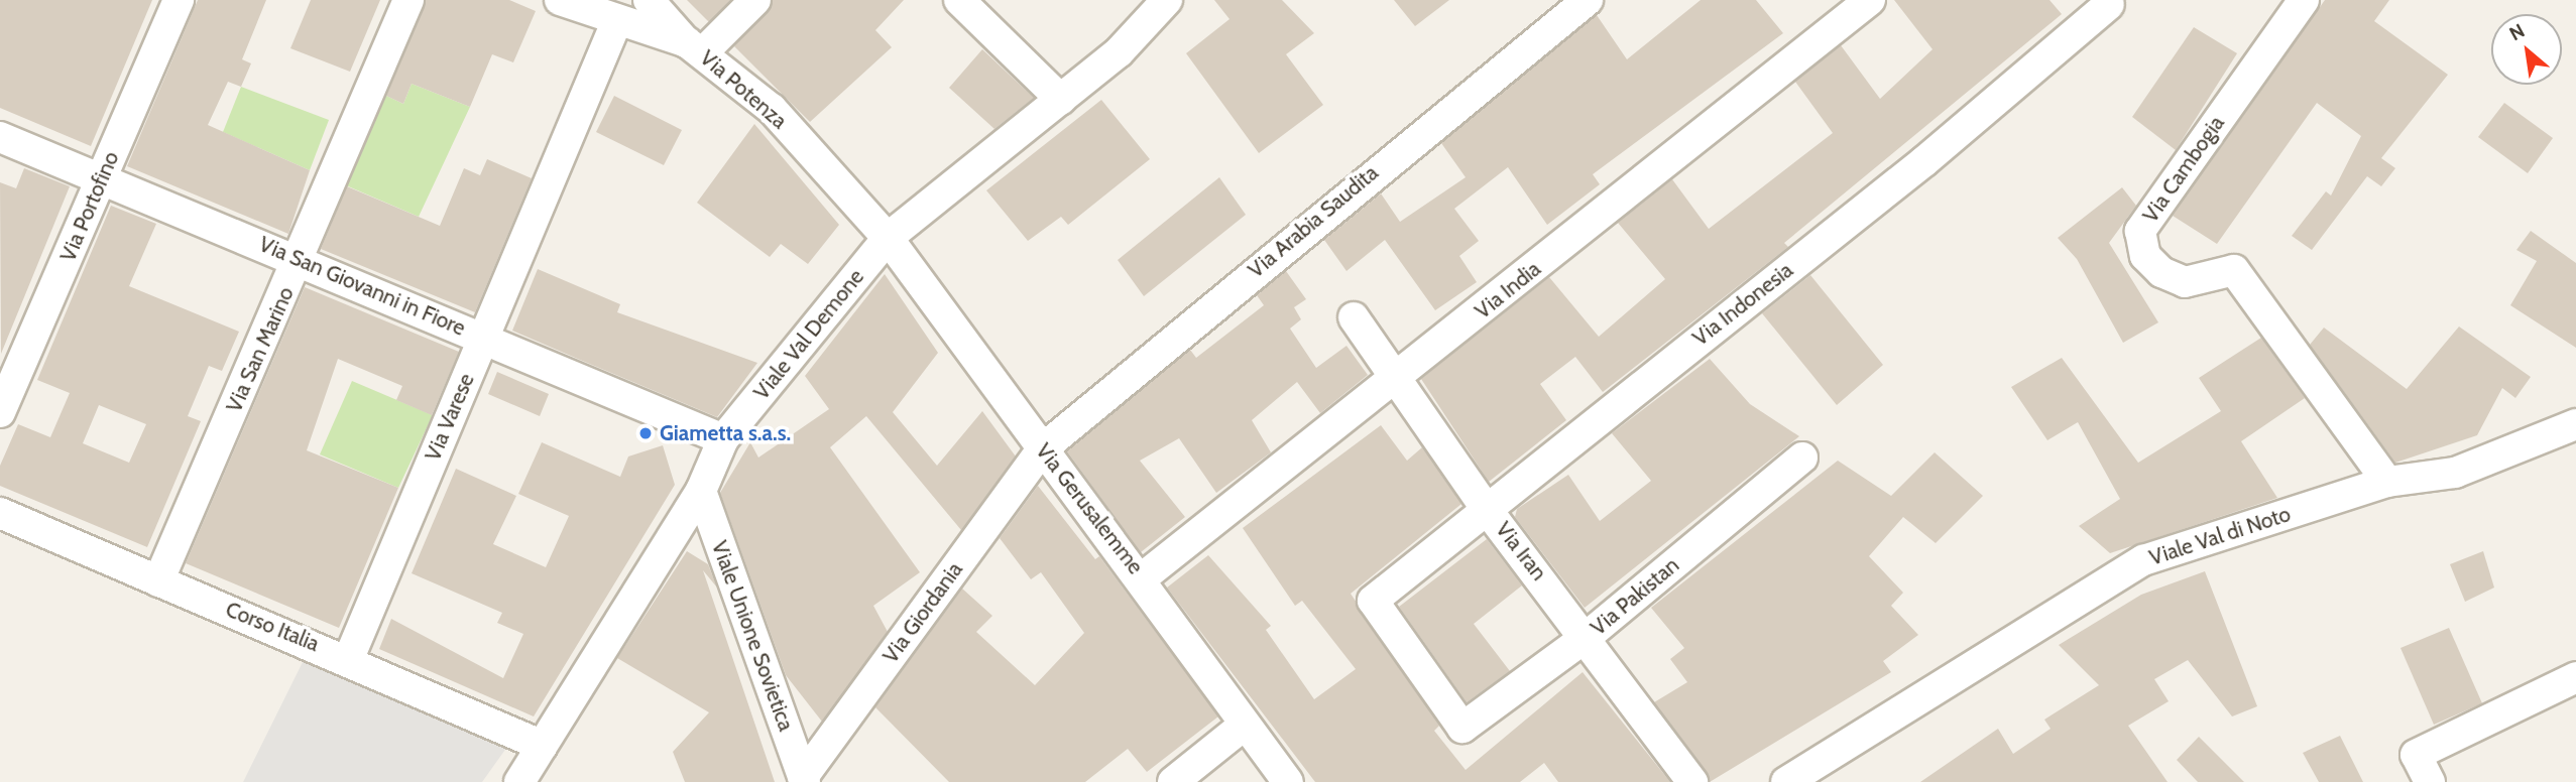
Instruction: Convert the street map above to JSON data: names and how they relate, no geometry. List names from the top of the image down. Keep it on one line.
{"streets":{"street":["Via Potenza","Via Cambogia","Via Portofino","Via Arabia Saudita","Via San Giovanni in Fiore","Via India","Via Indonesia","Viale Val Demone","Via San Marino","Via Varese","Via Gerusalemme","Viale Val di Noto","Via Iran","Via Pakistan","Via Giordania","Corso Italia","Viale Unione Sovietica"]},"crossings":[["Via Potenza","Viale Val Demone"],["Via Potenza","Via Varese"],["Via Potenza","Via Gerusalemme"],["Via Cambogia","Viale Val di Noto"],["Via Portofino","Via San Giovanni in Fiore"],["Via Arabia Saudita","Via Gerusalemme"],["Via Arabia Saudita","Via Giordania"],["Via San Giovanni in Fiore","Viale Val Demone"],["Via San Giovanni in Fiore","Via San Marino"],["Via San Giovanni in Fiore","Via Varese"],["Via India","Via Gerusalemme"],["Via India","Via Iran"],["Via Indonesia","Via Iran"],["Via Indonesia","Via Pakistan"],["Viale Val Demone","Via Gerusalemme"],["Viale Val Demone","Corso Italia"],["Viale Val Demone","Viale Unione Sovietica"],["Via San Marino","Corso Italia"],["Via Varese","Corso Italia"],["Via Gerusalemme","Via Giordania"],["Via Iran","Via Pakistan"],["Via Giordania","Viale Unione Sovietica"]],"places":["Giametta s.a.s."],"north":"top left"}
